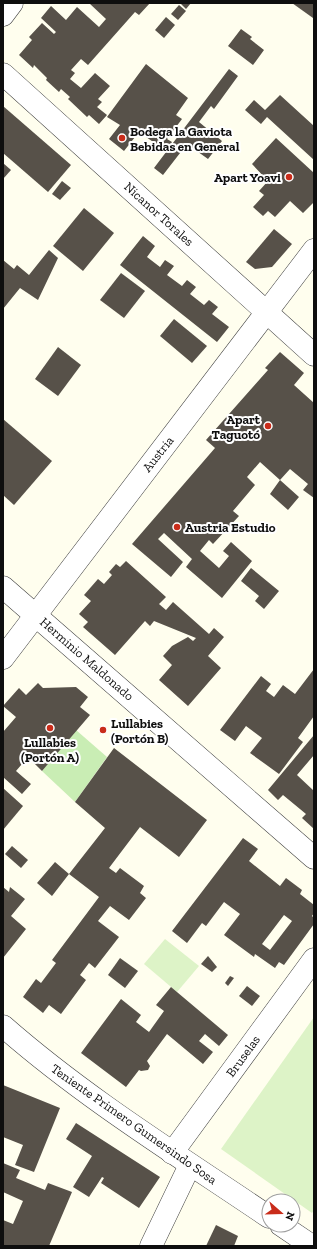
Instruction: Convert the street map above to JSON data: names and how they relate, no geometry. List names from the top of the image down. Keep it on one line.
{"streets":{"street":["Nicanor Torales","Austria","Herminio Maldonado","Bruselas","Teniente Primero Gumersindo Sosa"]},"crossings":[["Nicanor Torales","Austria"],["Austria","Herminio Maldonado"],["Bruselas","Teniente Primero Gumersindo Sosa"]],"places":["Bodega la Gaviota Bebidas en General","Apart Yoavi","Apart Taguotó","Austria Estudio","Lullabies (Portón A)","Lullabies (Portón B)"],"north":"right"}
